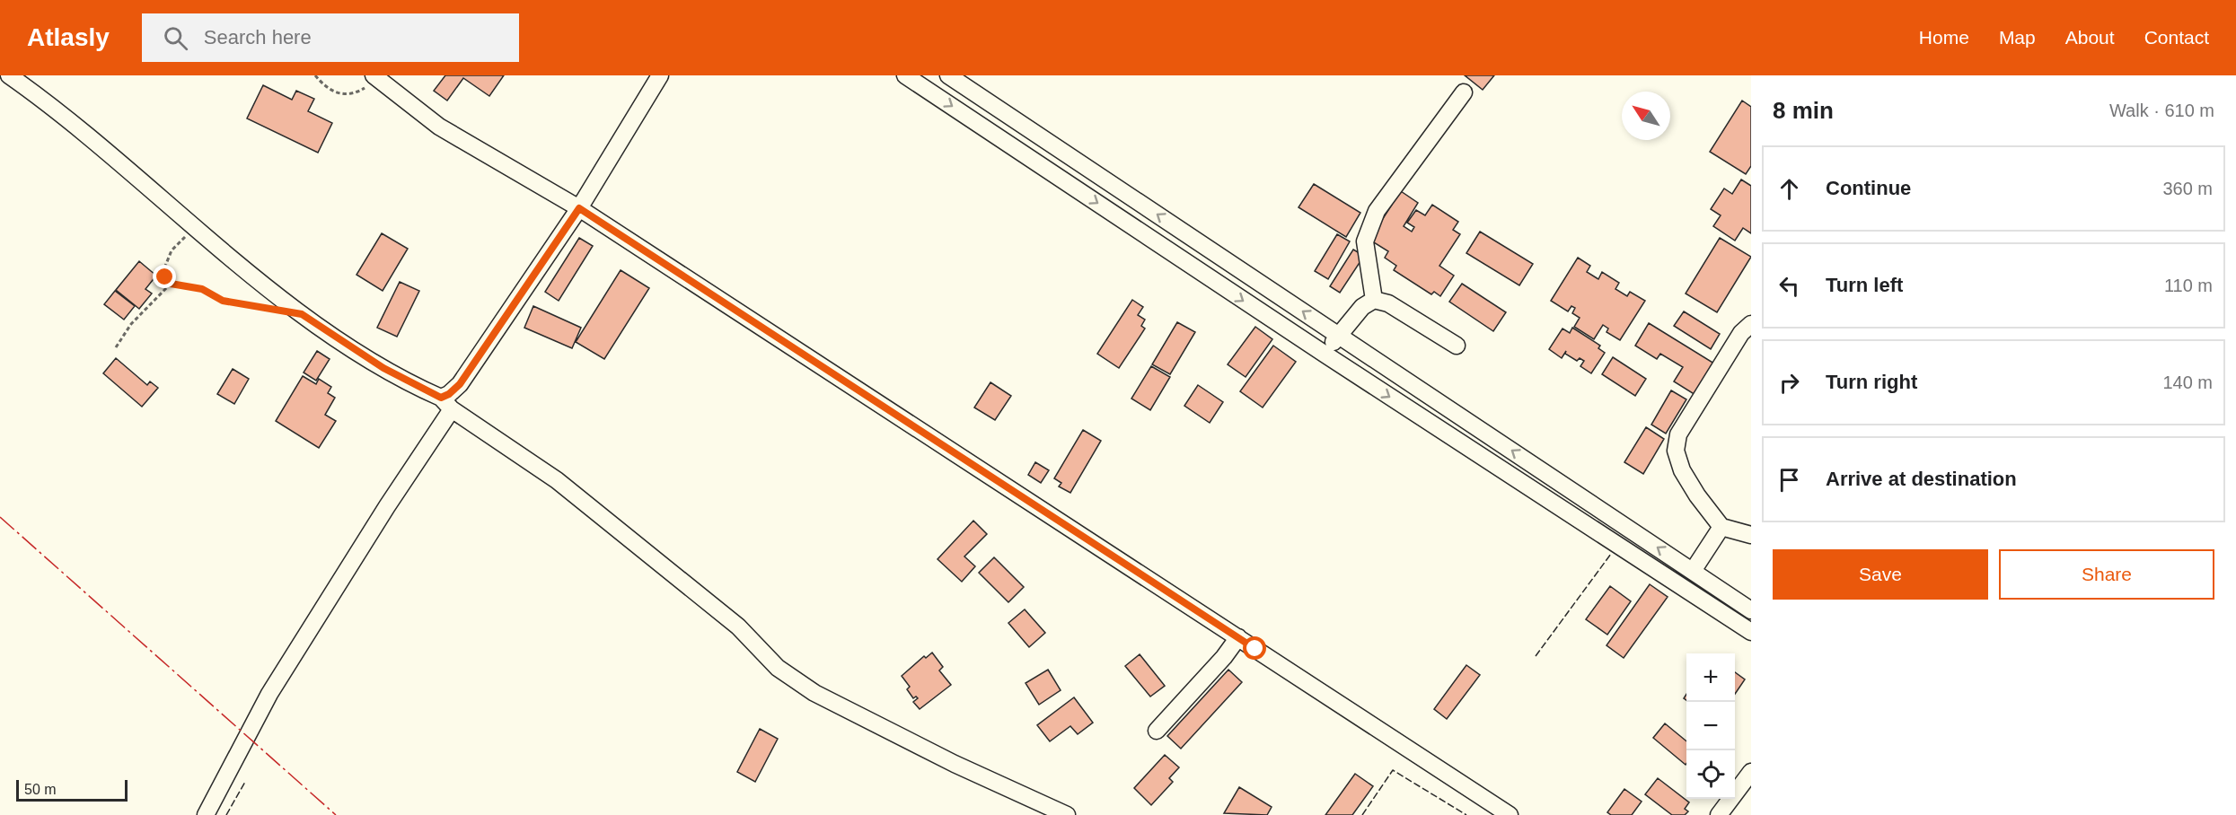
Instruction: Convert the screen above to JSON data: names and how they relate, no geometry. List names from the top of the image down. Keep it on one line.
{"scale_bar":"50 m","north":"top left","page":{"header":"Atlasly","search":"Search here","nav":["Home","Map","About","Contact"],"heading":["8 min","Walk · 610 m"],"list":[["Continue","360 m"],["Turn left","110 m"],["Turn right","140 m"],"Arrive at destination"],"buttons":["Save","Share"],"map_buttons":["+","−"],"scale":"50 m"}}
